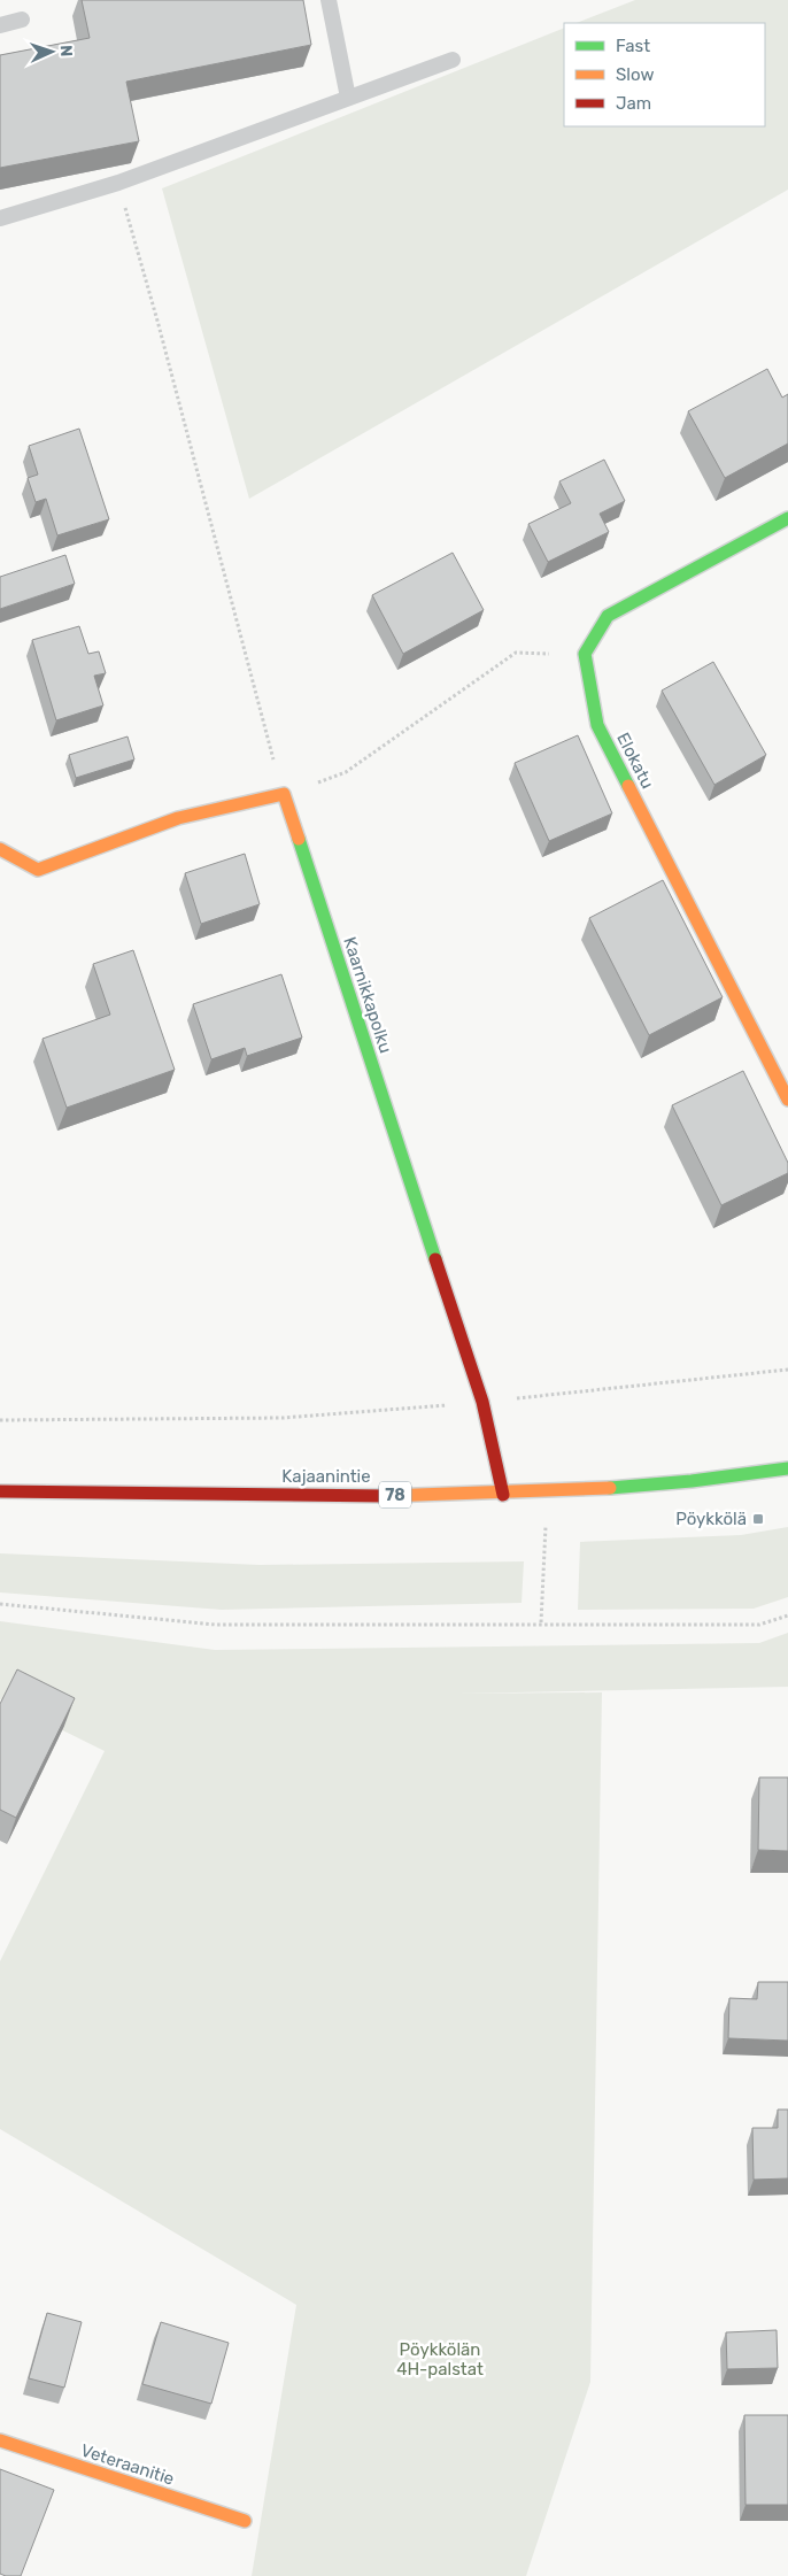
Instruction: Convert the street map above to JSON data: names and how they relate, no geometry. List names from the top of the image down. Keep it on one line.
{"streets":{"street":["Elokatu","Kaarnikkapolku","Kajaanintie","78","Veteraanitie"]},"crossings":[["Kaarnikkapolku","Kajaanintie"]],"parks":["Pöykkölän 4H-palstat"],"places":{"transit":["Pöykkölä"]},"legend":["Fast","Slow","Jam"],"north":"right"}
